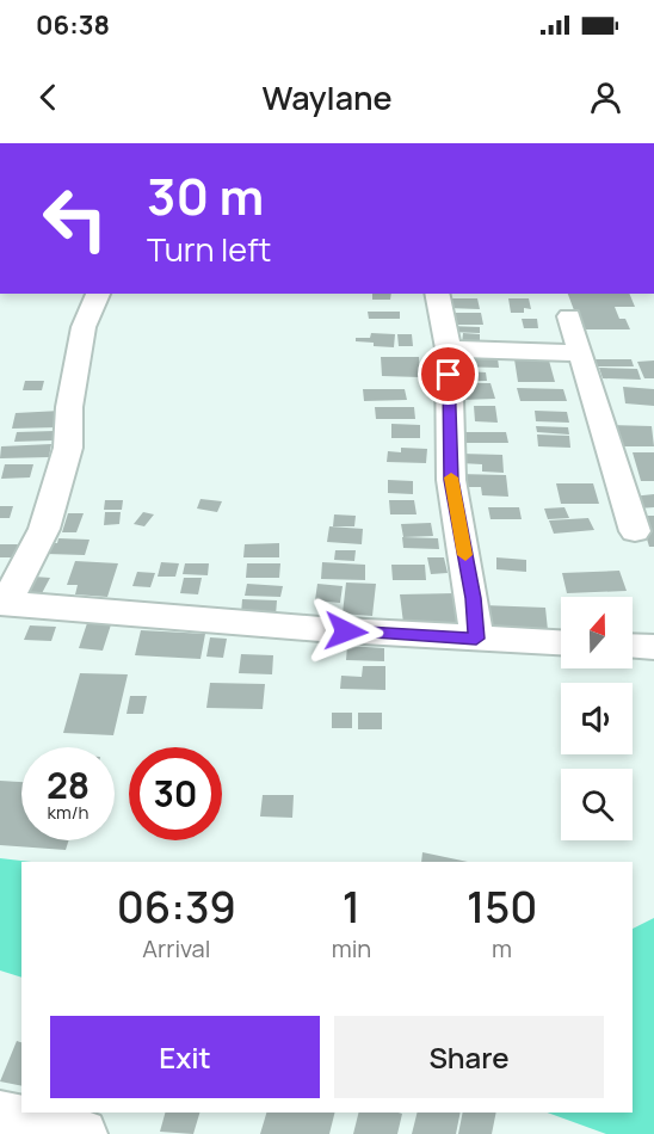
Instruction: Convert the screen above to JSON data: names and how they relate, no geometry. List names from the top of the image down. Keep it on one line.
{"north":"top","page":{"status":"06:38","header":"Waylane","turn":["30 m","Turn left"],"speed":"28 km/h","limit":"30","eta":["06:39","Arrival","1","min","150","m"],"buttons":["Exit","Share"]}}
